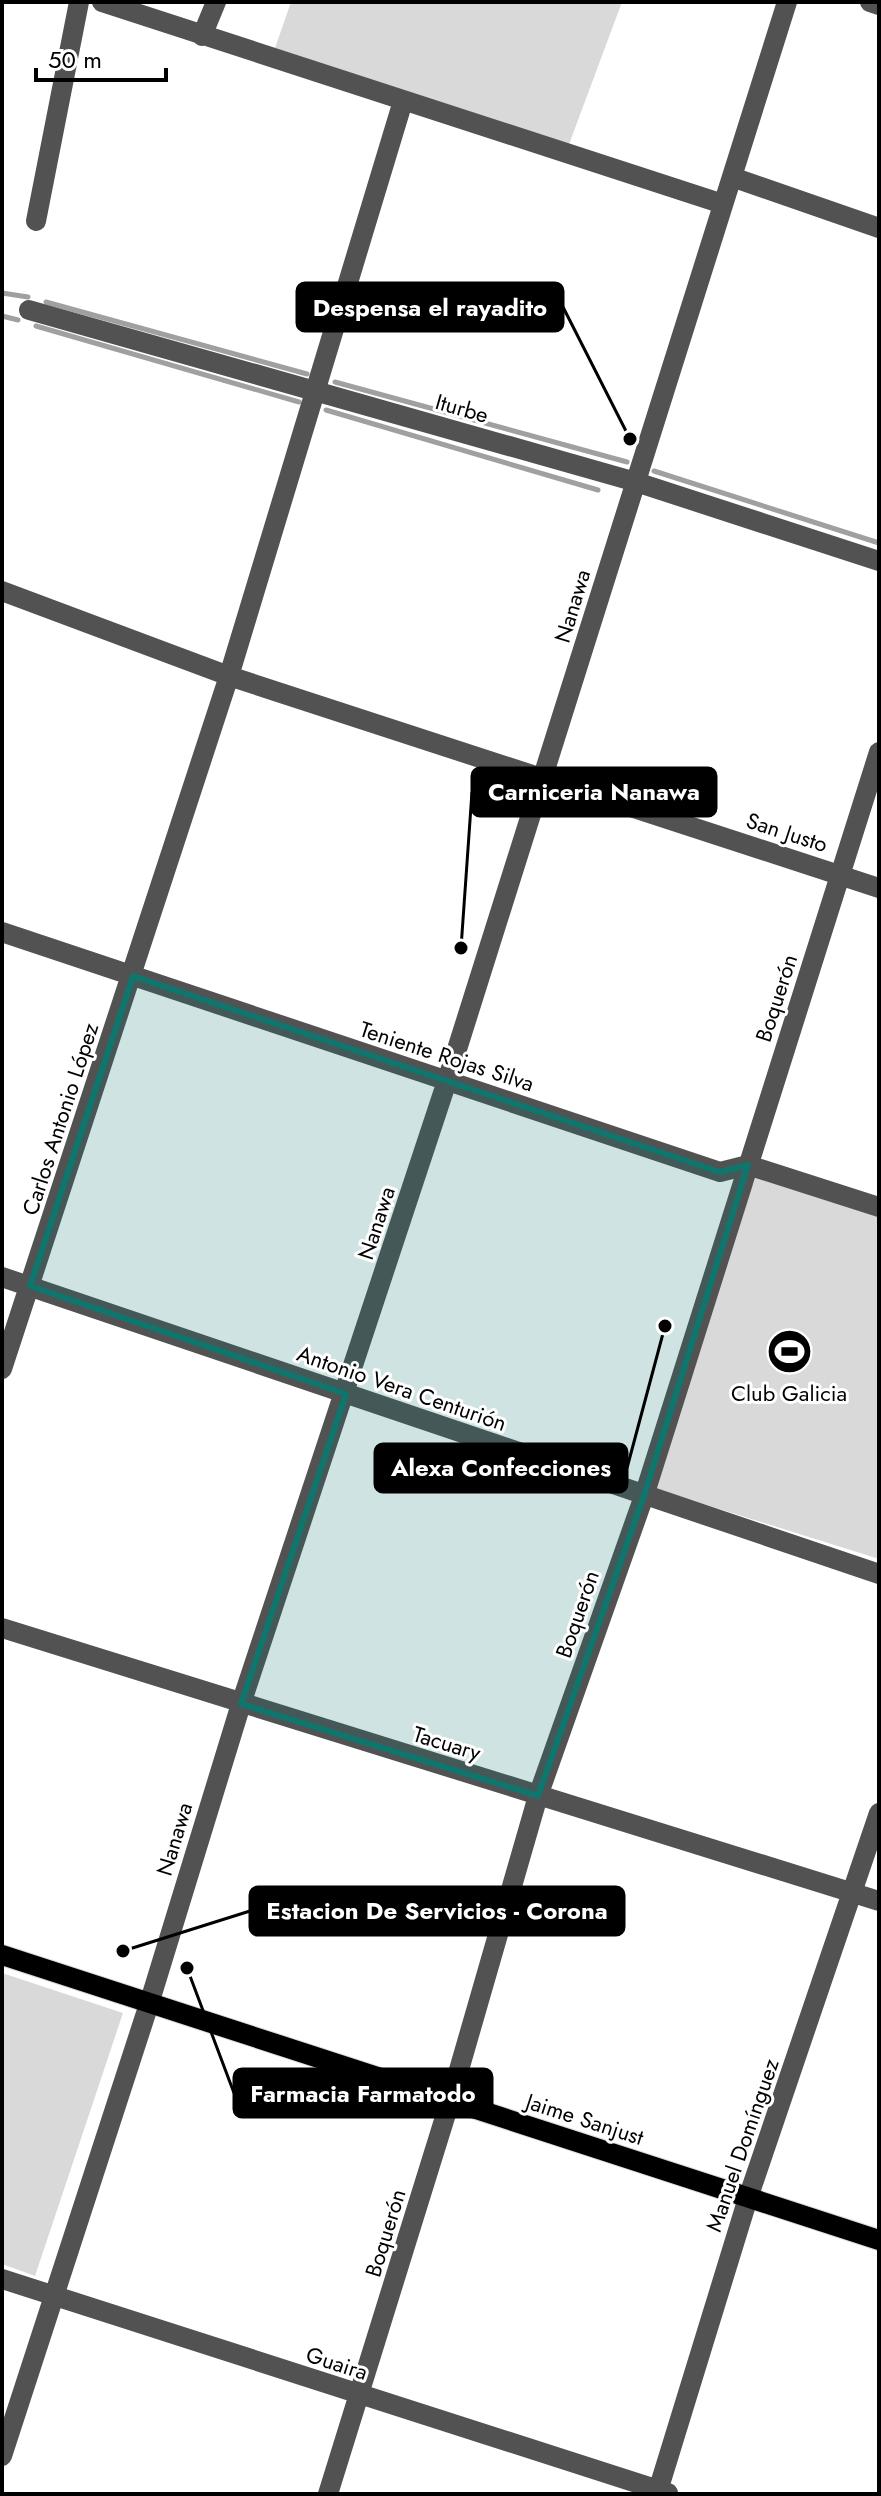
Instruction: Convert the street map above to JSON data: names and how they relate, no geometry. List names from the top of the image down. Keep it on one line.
{"streets":{"main road":["Jaime Sanjust"],"street":["Iturbe","Nanawa","San Justo","Boquerón","Teniente Rojas Silva","Carlos Antonio López","Antonio Vera Centurión","Tacuary","Manuel Domínguez","Guaira"]},"crossings":[["Iturbe","Nanawa"],["Iturbe","Carlos Antonio López"],["Nanawa","San Justo"],["Nanawa","Teniente Rojas Silva"],["Nanawa","Antonio Vera Centurión"],["Nanawa","Tacuary"],["Nanawa","Jaime Sanjust"],["Nanawa","Guaira"],["San Justo","Boquerón"],["San Justo","Carlos Antonio López"],["Boquerón","Teniente Rojas Silva"],["Boquerón","Antonio Vera Centurión"],["Boquerón","Tacuary"],["Boquerón","Jaime Sanjust"],["Boquerón","Guaira"],["Teniente Rojas Silva","Carlos Antonio López"],["Carlos Antonio López","Antonio Vera Centurión"],["Tacuary","Manuel Domínguez"],["Jaime Sanjust","Manuel Domínguez"],["Manuel Domínguez","Guaira"]],"places":{"other":["Despensa el rayadito","Carniceria Nanawa","Alexa Confecciones","Estacion De Servicios - Corona","Farmacia Farmatodo"],"sports":["Club Galicia"]},"scale_bar":"50 m"}
